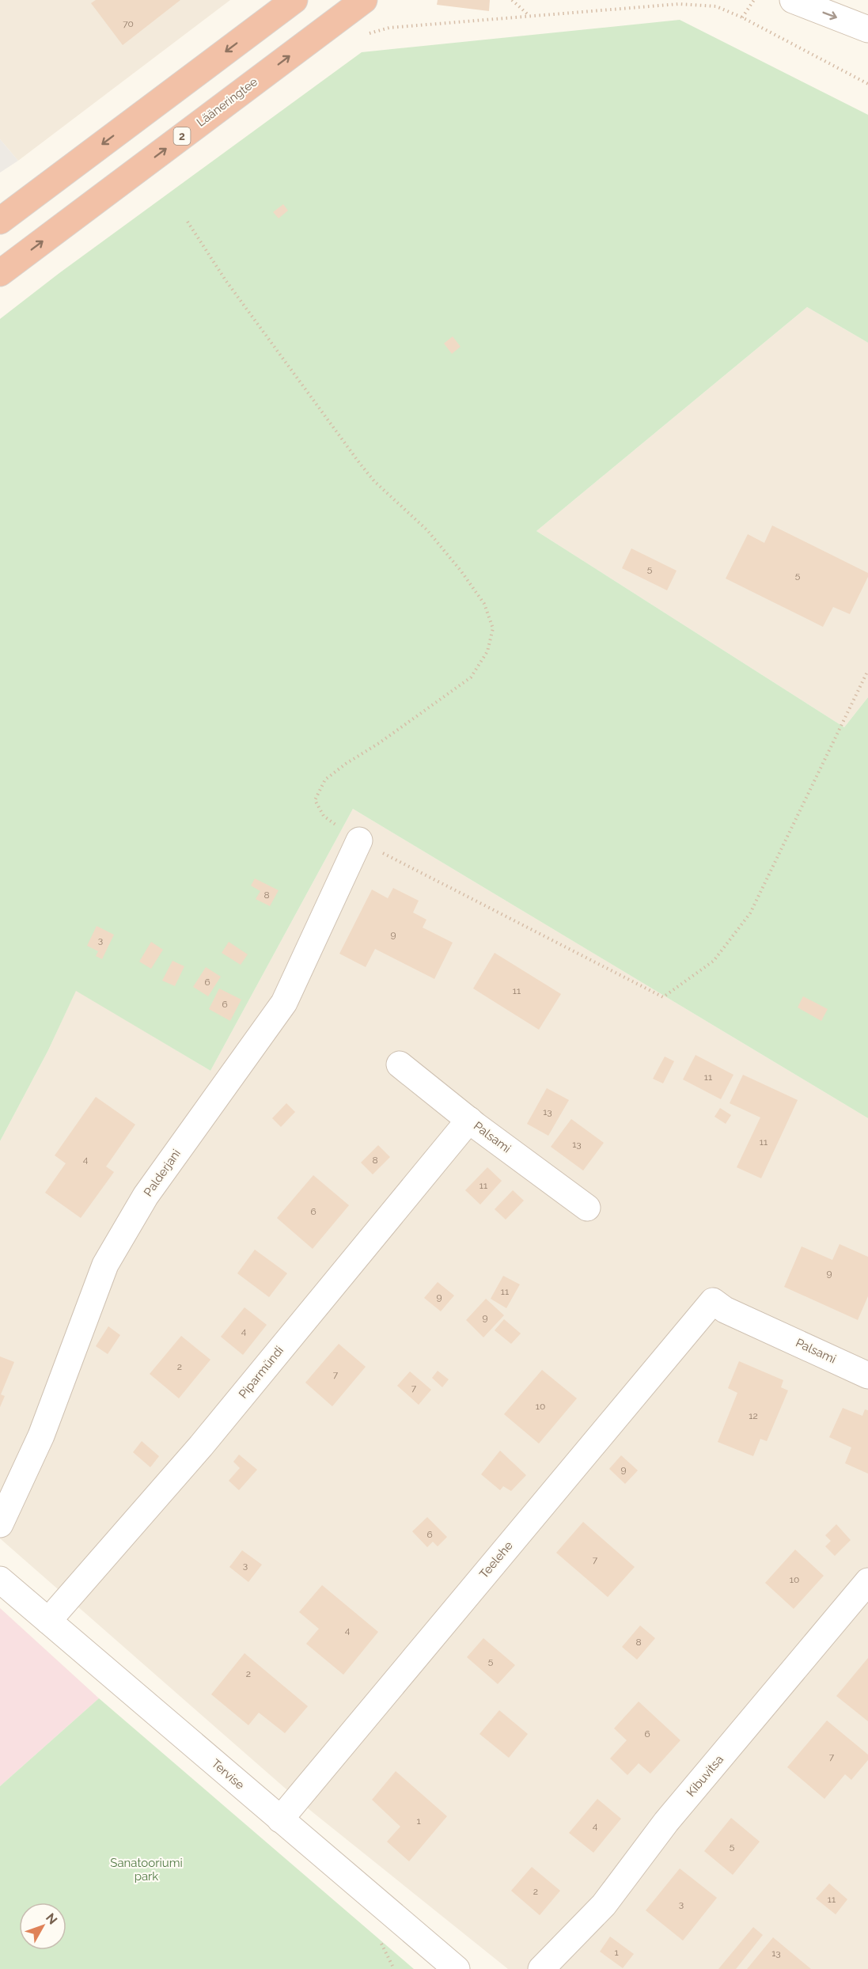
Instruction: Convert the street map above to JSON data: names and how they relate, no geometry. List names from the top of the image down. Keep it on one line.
{"streets":{"highway":["Lääneringtee","2"],"street":["Palsami","Palderjani","Piparmündi","Teelehe","Tervise","Kibuvitsa"]},"crossings":[["Palsami","Piparmündi"],["Palsami","Teelehe"],["Piparmündi","Tervise"],["Teelehe","Tervise"]],"parks":["Sanatooriumi park"],"house_numbers":["70","5","5","8","9","3","6","11","6","11","13","11","13","4","8","11","6","9","11","9","9","4","2","7","7","10","12","9","6","7","3","10","4","8","5","2","6","7","1","4","5","2","11","3","1","13"],"north":"top right"}
